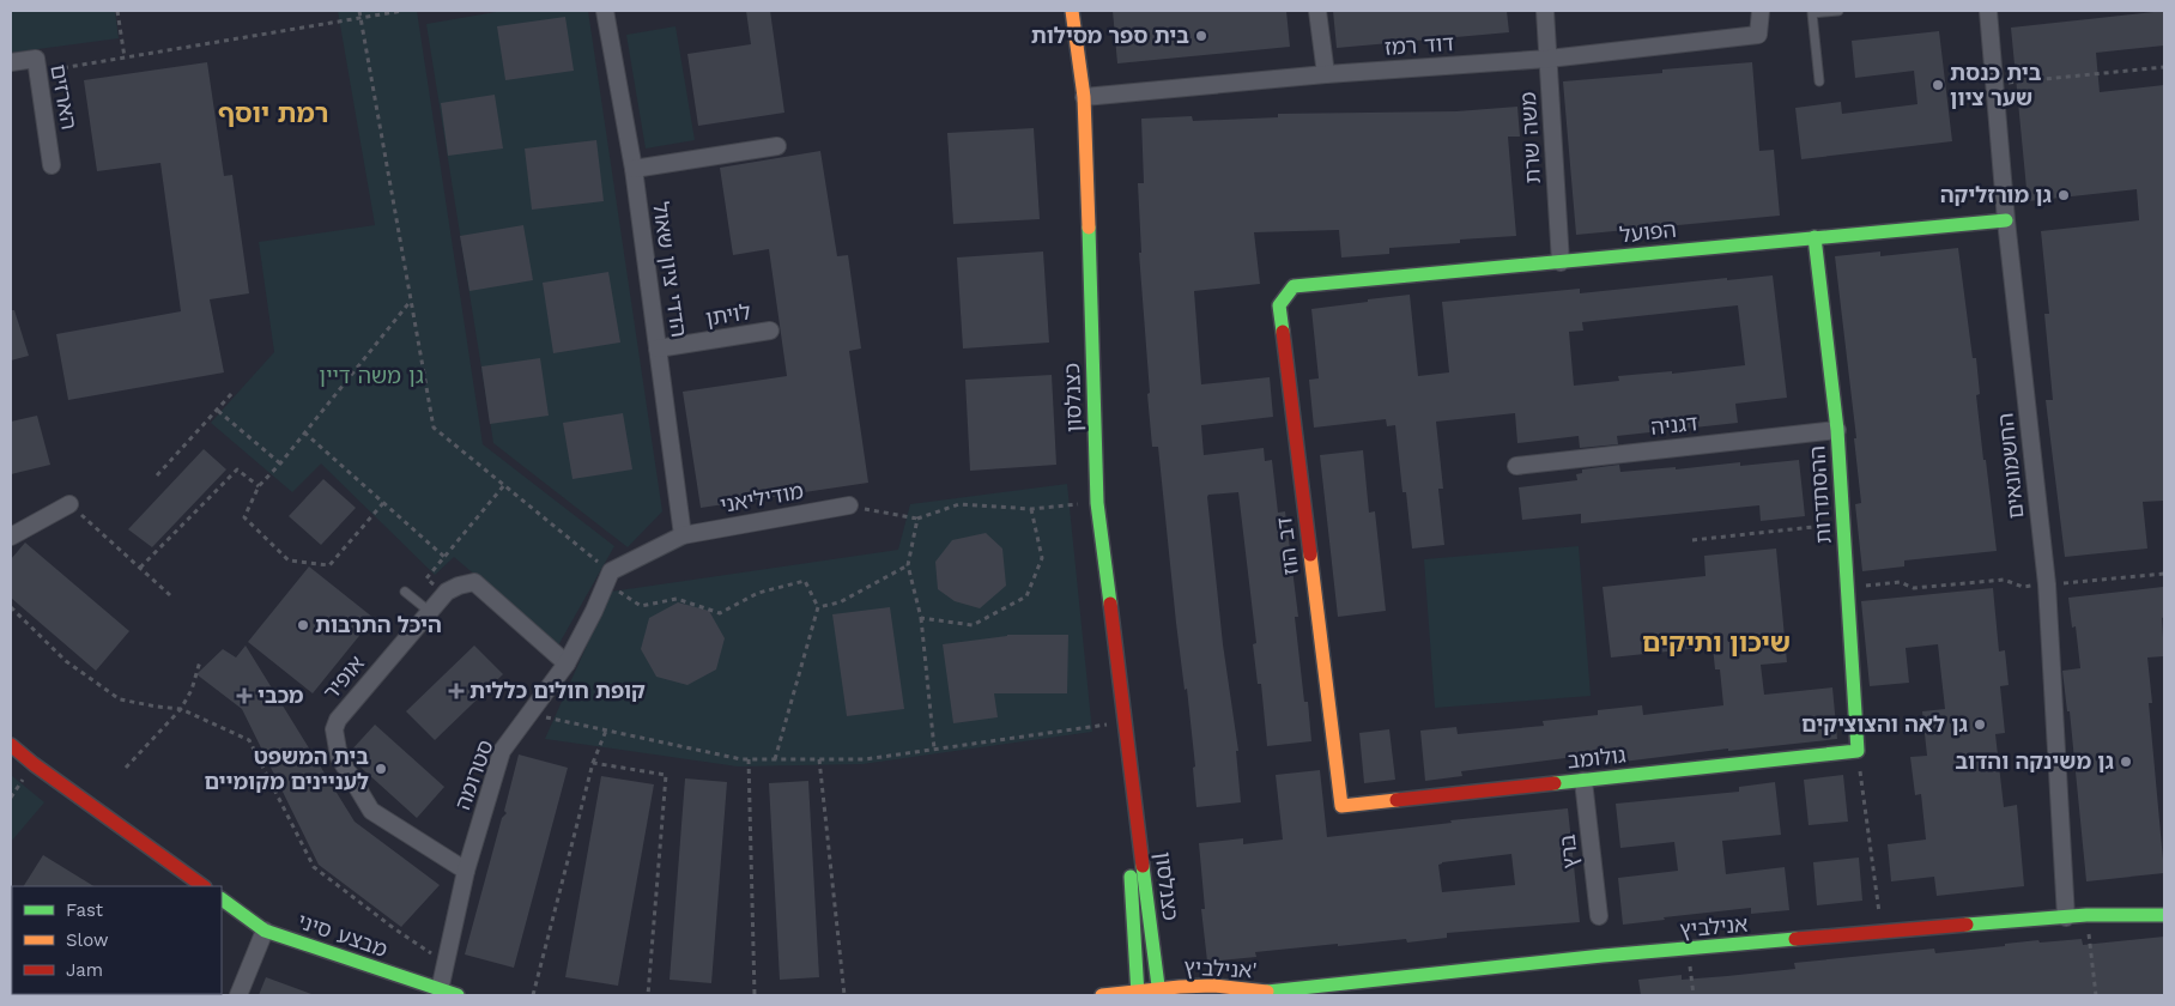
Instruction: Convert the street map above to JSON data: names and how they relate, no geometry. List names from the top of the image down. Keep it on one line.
{"streets":{"street":["דוד רמז","הארזים","משה שרת","הפועל","הדדי ציון שאול","לויתן","כצנלסון","דגניה","החשמונאים","ההסתדרות","מודיליאני","דב הוז","אופיר","גולומב","סטרומה","ברץ","אנילביץ","מבצע סיני","אנילביץ'"]},"crossings":[["דוד רמז","משה שרת"],["דוד רמז","כצנלסון"],["משה שרת","הפועל"],["הפועל","החשמונאים"],["הפועל","ההסתדרות"],["הפועל","דב הוז"],["הדדי ציון שאול","לויתן"],["הדדי ציון שאול","מודיליאני"],["כצנלסון","אנילביץ'"],["דגניה","ההסתדרות"],["החשמונאים","אנילביץ"],["ההסתדרות","גולומב"],["דב הוז","גולומב"],["אופיר","סטרומה"],["גולומב","ברץ"],["סטרומה","מבצע סיני"],["אנילביץ","אנילביץ'"]],"districts":["רמת יוסף","שיכון ותיקים"],"parks":["גן משה דיין"],"places":{"other":["בית ספר מסילות","בית כנסת שער ציון","גן מורזליקה","היכל התרבות","גן לאה והצוציקים","גן משינקה והדוב","בית המשפט לעניינים מקומיים"],"health":["קופת חולים כללית","מכבי"]},"legend":["Fast","Slow","Jam"]}
